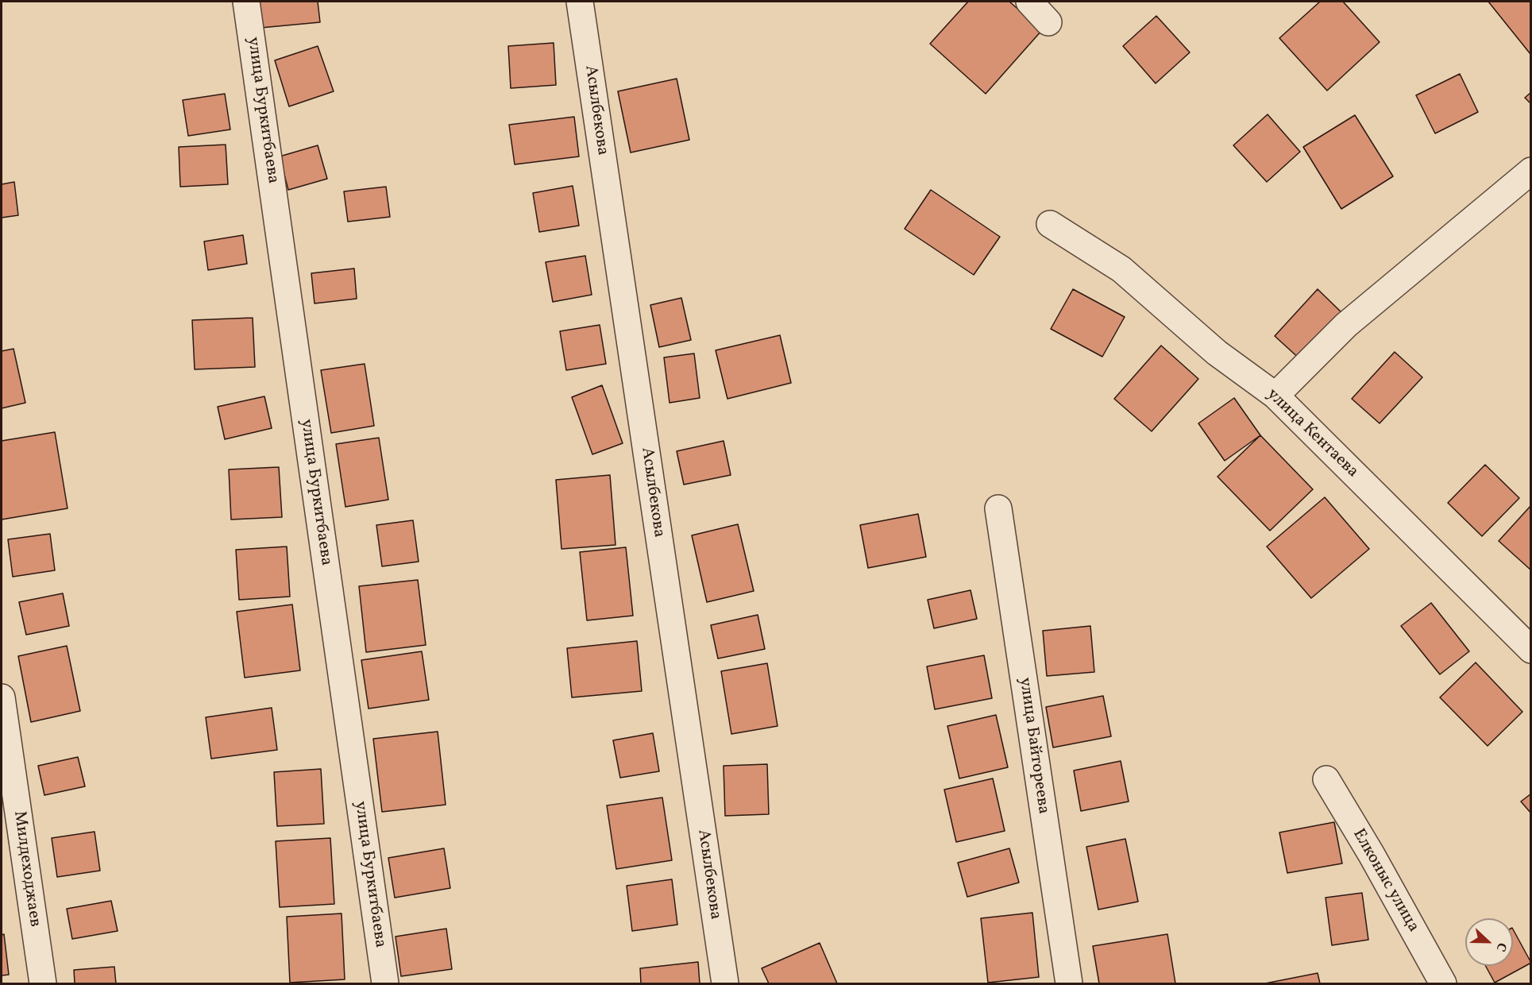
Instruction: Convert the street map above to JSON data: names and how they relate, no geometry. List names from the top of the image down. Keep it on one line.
{"streets":{"street":["улица Буркитбаева","Асылбекова","улица Кентаева","улица Байтореева","Милдеходжаев","Елконыс улица"]},"north":"right"}
